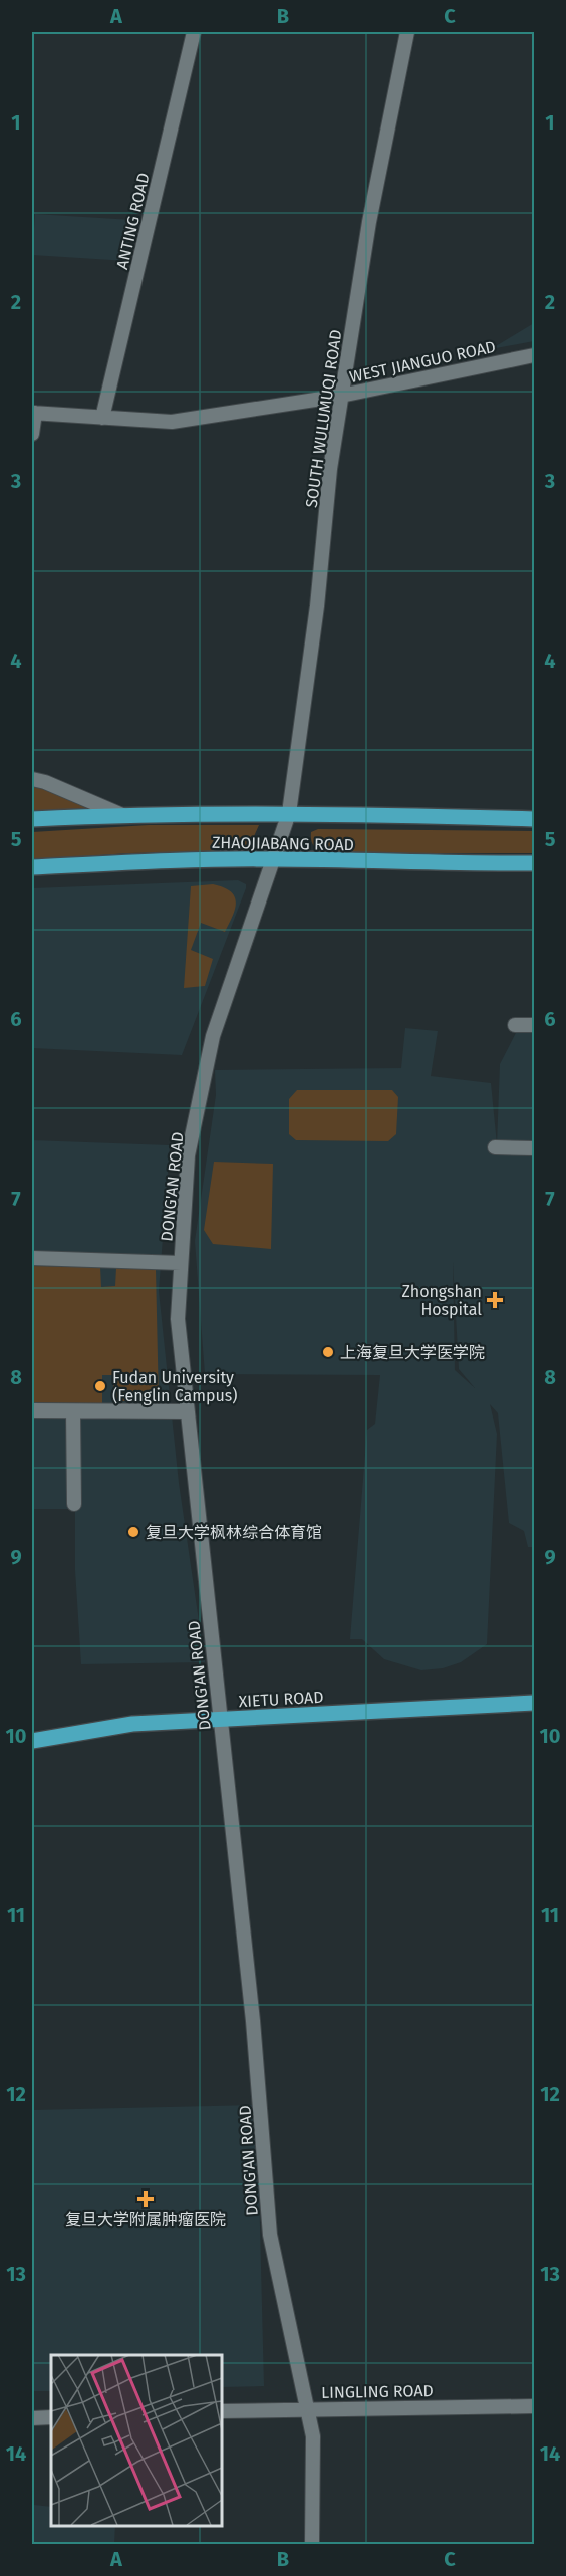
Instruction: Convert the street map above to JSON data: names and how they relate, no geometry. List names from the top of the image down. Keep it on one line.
{"streets":{"main road":["ZHAOJIABANG ROAD","XIETU ROAD"],"street":["ANTING ROAD","WEST JIANGUO ROAD","SOUTH WULUMUQI ROAD","DONG'AN ROAD","LINGLING ROAD"]},"crossings":[["ANTING ROAD","WEST JIANGUO ROAD"],["WEST JIANGUO ROAD","SOUTH WULUMUQI ROAD"],["SOUTH WULUMUQI ROAD","ZHAOJIABANG ROAD"],["SOUTH WULUMUQI ROAD","DONG'AN ROAD"],["ZHAOJIABANG ROAD","DONG'AN ROAD"],["DONG'AN ROAD","XIETU ROAD"],["DONG'AN ROAD","LINGLING ROAD"]],"places":{"health":["Zhongshan Hospital","复旦大学附属肿瘤医院"],"other":["上海复旦大学医学院","Fudan University (Fenglin Campus)","复旦大学枫林综合体育馆"]},"grid":{"columns":["A","B","C"],"rows":["1","2","3","4","5","6","7","8","9","10","11","12","13","14"]}}
